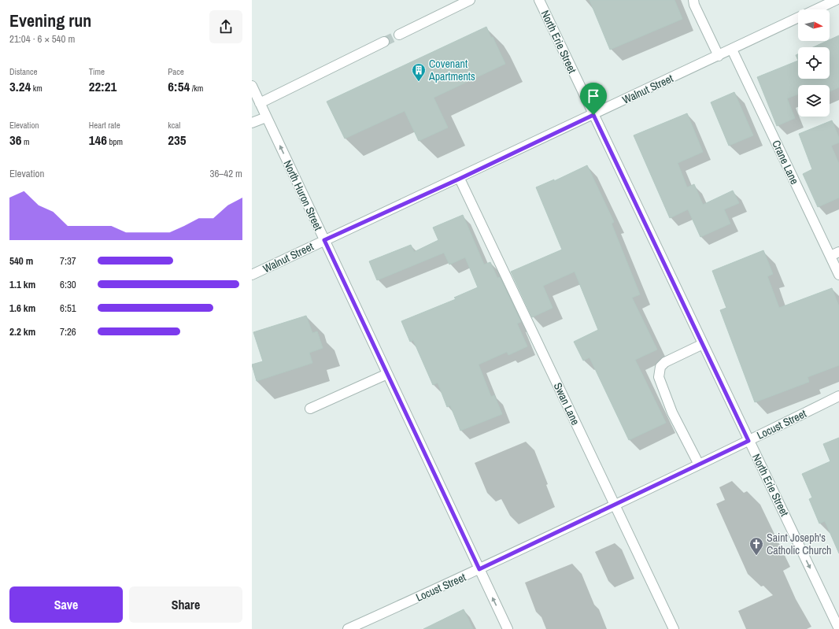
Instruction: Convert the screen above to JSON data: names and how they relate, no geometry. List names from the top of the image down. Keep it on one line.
{"streets":{"street":["North Erie Street","Walnut Street","Crane Lane","North Huron Street","Swan Lane","Locust Street"]},"crossings":[["North Erie Street","Walnut Street"],["North Erie Street","Locust Street"],["Walnut Street","Crane Lane"],["Walnut Street","North Huron Street"],["Walnut Street","Swan Lane"],["North Huron Street","Locust Street"],["Swan Lane","Locust Street"]],"places":{"building":["Covenant Apartments"],"church":["Saint Joseph's Catholic Church"]},"north":"right","page":{"heading":["Evening run","21:04 · 6 × 540 m"],"stats":[["Distance","3.24 km"],["Time","22:21"],["Pace","6:54 /km"],["Elevation","36 m"],["Heart rate","146 bpm"],["kcal","235"]],"chart":["Elevation","36–42 m"],"list":[{"name":"540 m","note":"7:37"},{"name":"1.1 km","note":"6:30"},{"name":"1.6 km","note":"6:51"},{"name":"2.2 km","note":"7:26"}],"buttons":["Save","Share"]}}
